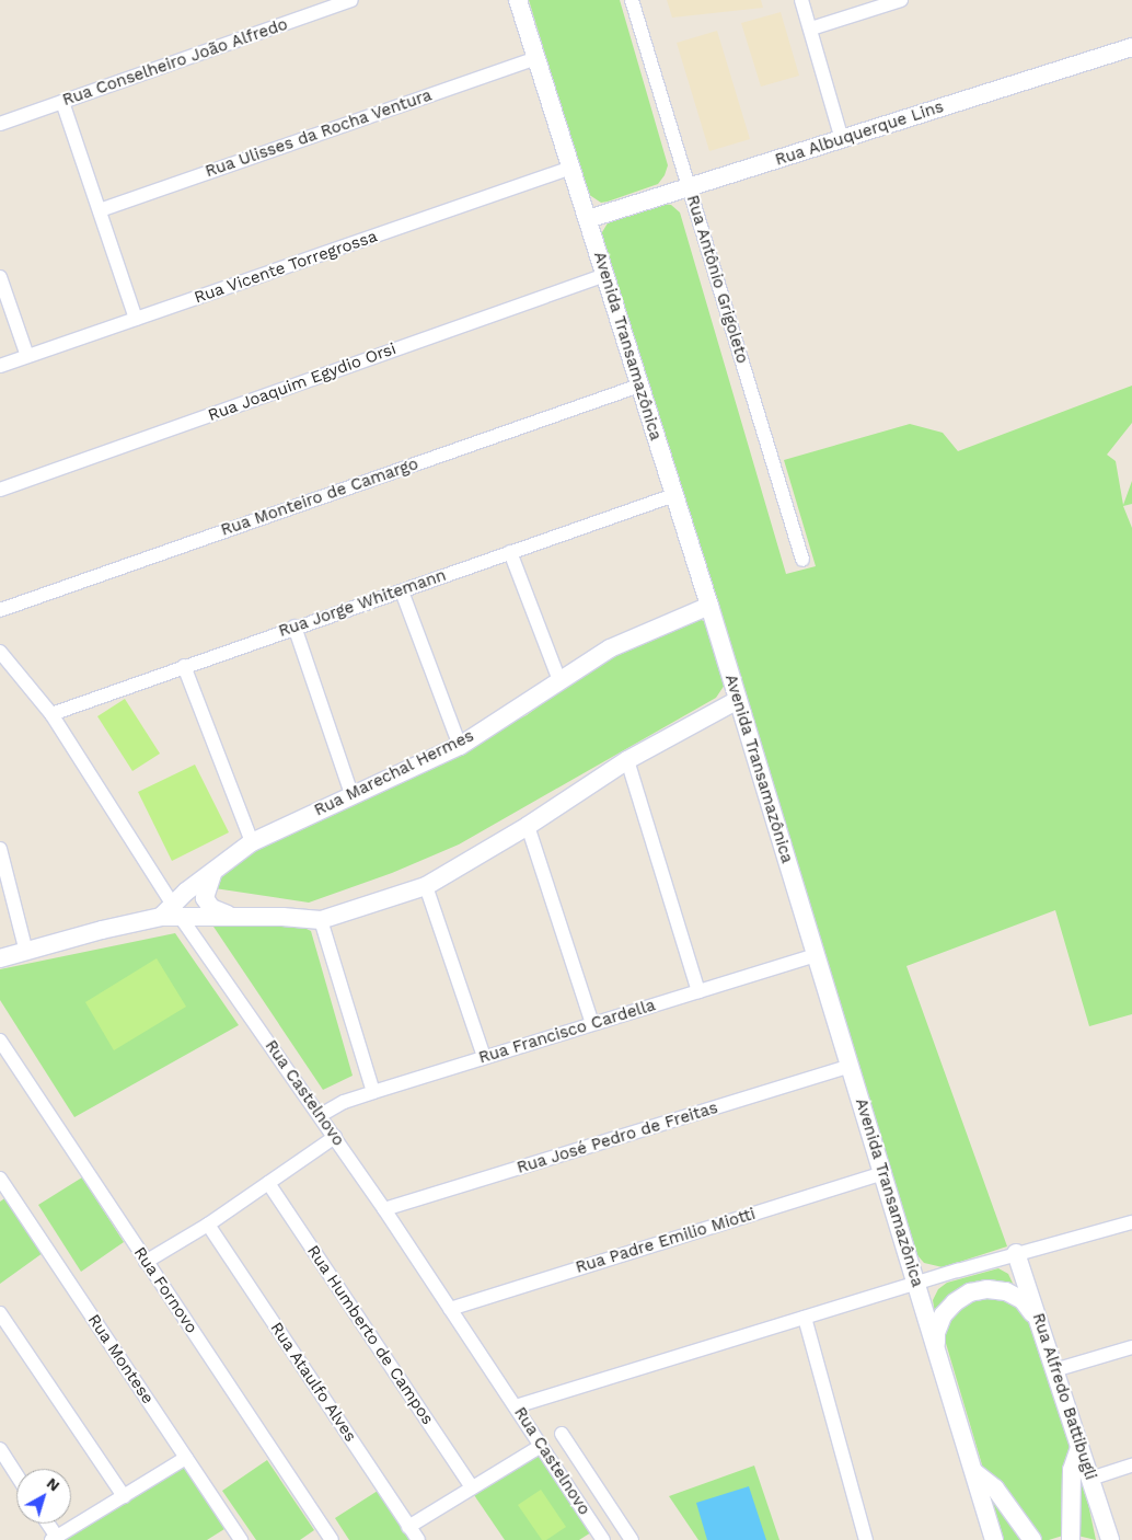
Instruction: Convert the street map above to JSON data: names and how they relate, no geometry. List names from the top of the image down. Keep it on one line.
{"streets":{"street":["Rua Conselheiro João Alfredo","Rua Ulisses da Rocha Ventura","Rua Albuquerque Lins","Rua Vicente Torregrossa","Rua Antônio Grigoleto","Avenida Transamazônica","Rua Joaquim Egydio Orsi","Rua Monteiro de Camargo","Rua Jorge Whitemann","Rua Marechal Hermes","Rua Francisco Cardella","Rua Castelnovo","Rua José Pedro de Freitas","Rua Padre Emilio Miotti","Rua Fornovo","Rua Humberto de Campos","Rua Montese","Rua Ataulfo Alves","Rua Alfredo Battibugli"]},"crossings":[["Rua Ulisses da Rocha Ventura","Avenida Transamazônica"],["Rua Albuquerque Lins","Rua Antônio Grigoleto"],["Rua Albuquerque Lins","Avenida Transamazônica"],["Rua Vicente Torregrossa","Avenida Transamazônica"],["Avenida Transamazônica","Rua Joaquim Egydio Orsi"],["Avenida Transamazônica","Rua Monteiro de Camargo"],["Avenida Transamazônica","Rua Jorge Whitemann"],["Avenida Transamazônica","Rua Marechal Hermes"],["Avenida Transamazônica","Rua Francisco Cardella"],["Avenida Transamazônica","Rua José Pedro de Freitas"],["Avenida Transamazônica","Rua Padre Emilio Miotti"],["Rua Jorge Whitemann","Rua Castelnovo"],["Rua Marechal Hermes","Rua Castelnovo"],["Rua Francisco Cardella","Rua Castelnovo"],["Rua Castelnovo","Rua José Pedro de Freitas"],["Rua Castelnovo","Rua Padre Emilio Miotti"]],"north":"top right"}
